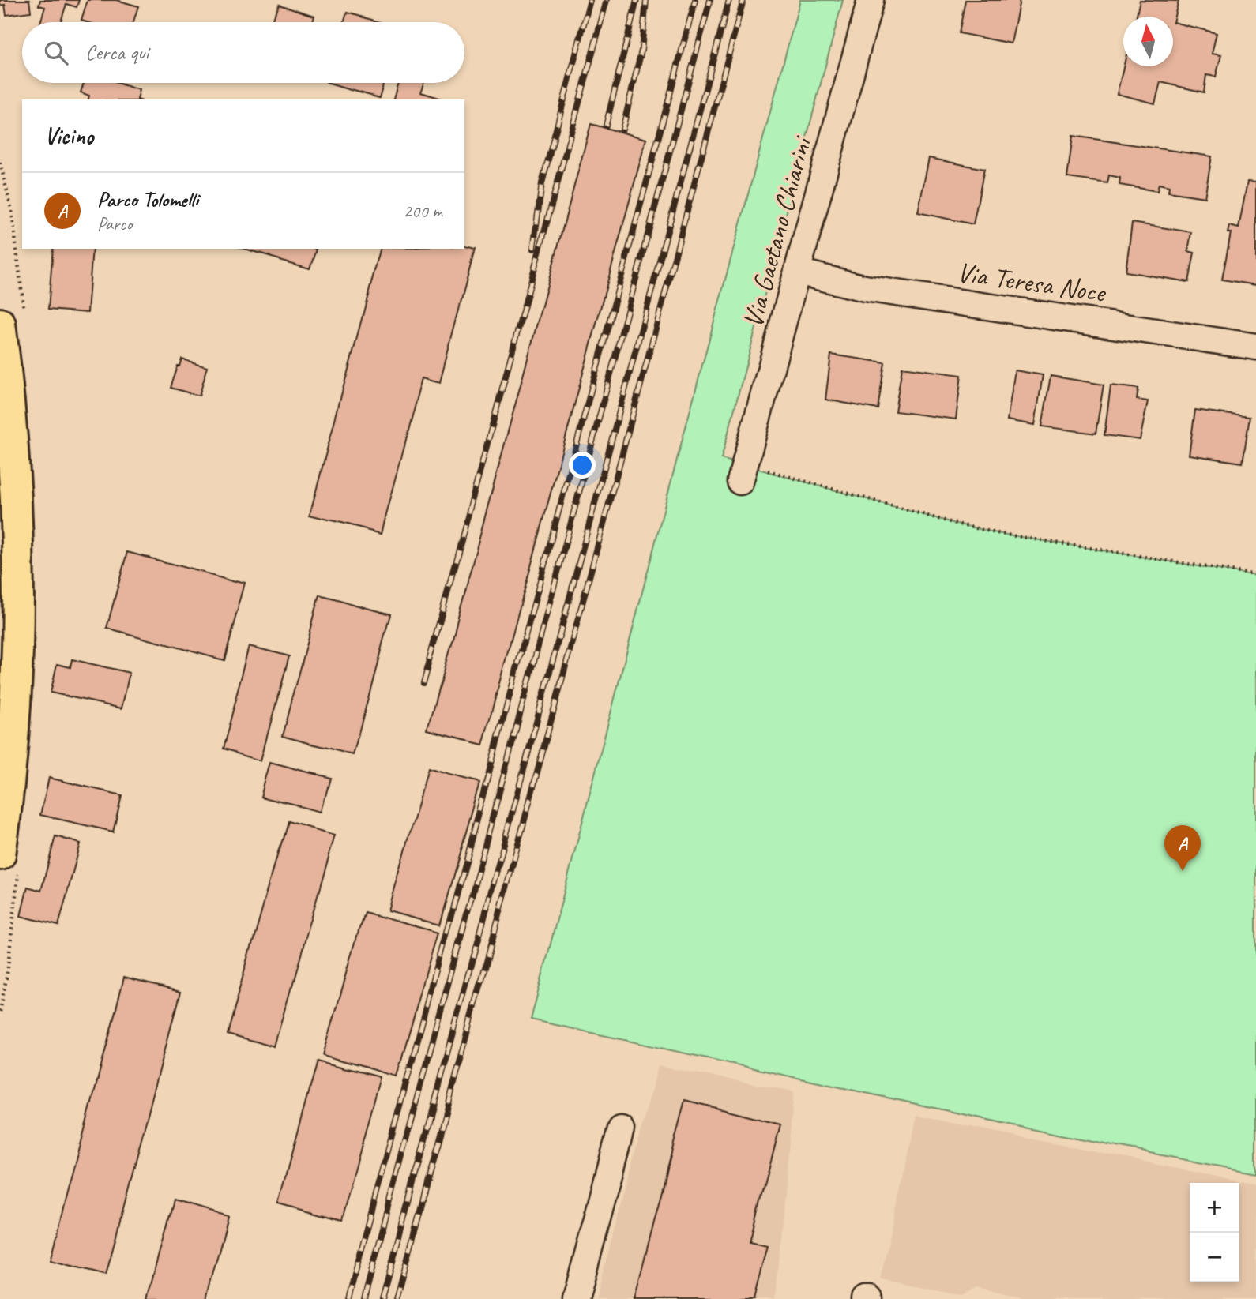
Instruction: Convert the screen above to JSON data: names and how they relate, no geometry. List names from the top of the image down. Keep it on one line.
{"streets":{"street":["Via Gaetano Chiarini","Via Teresa Noce"]},"crossings":[["Via Gaetano Chiarini","Via Teresa Noce"]],"north":"top","page":{"search":"Cerca qui","heading":"Vicino","list":[{"mark":"A","name":"Parco Tolomelli","note":"Parco","value":"200 m"}],"pins":"A","map_buttons":["+","−"]}}
